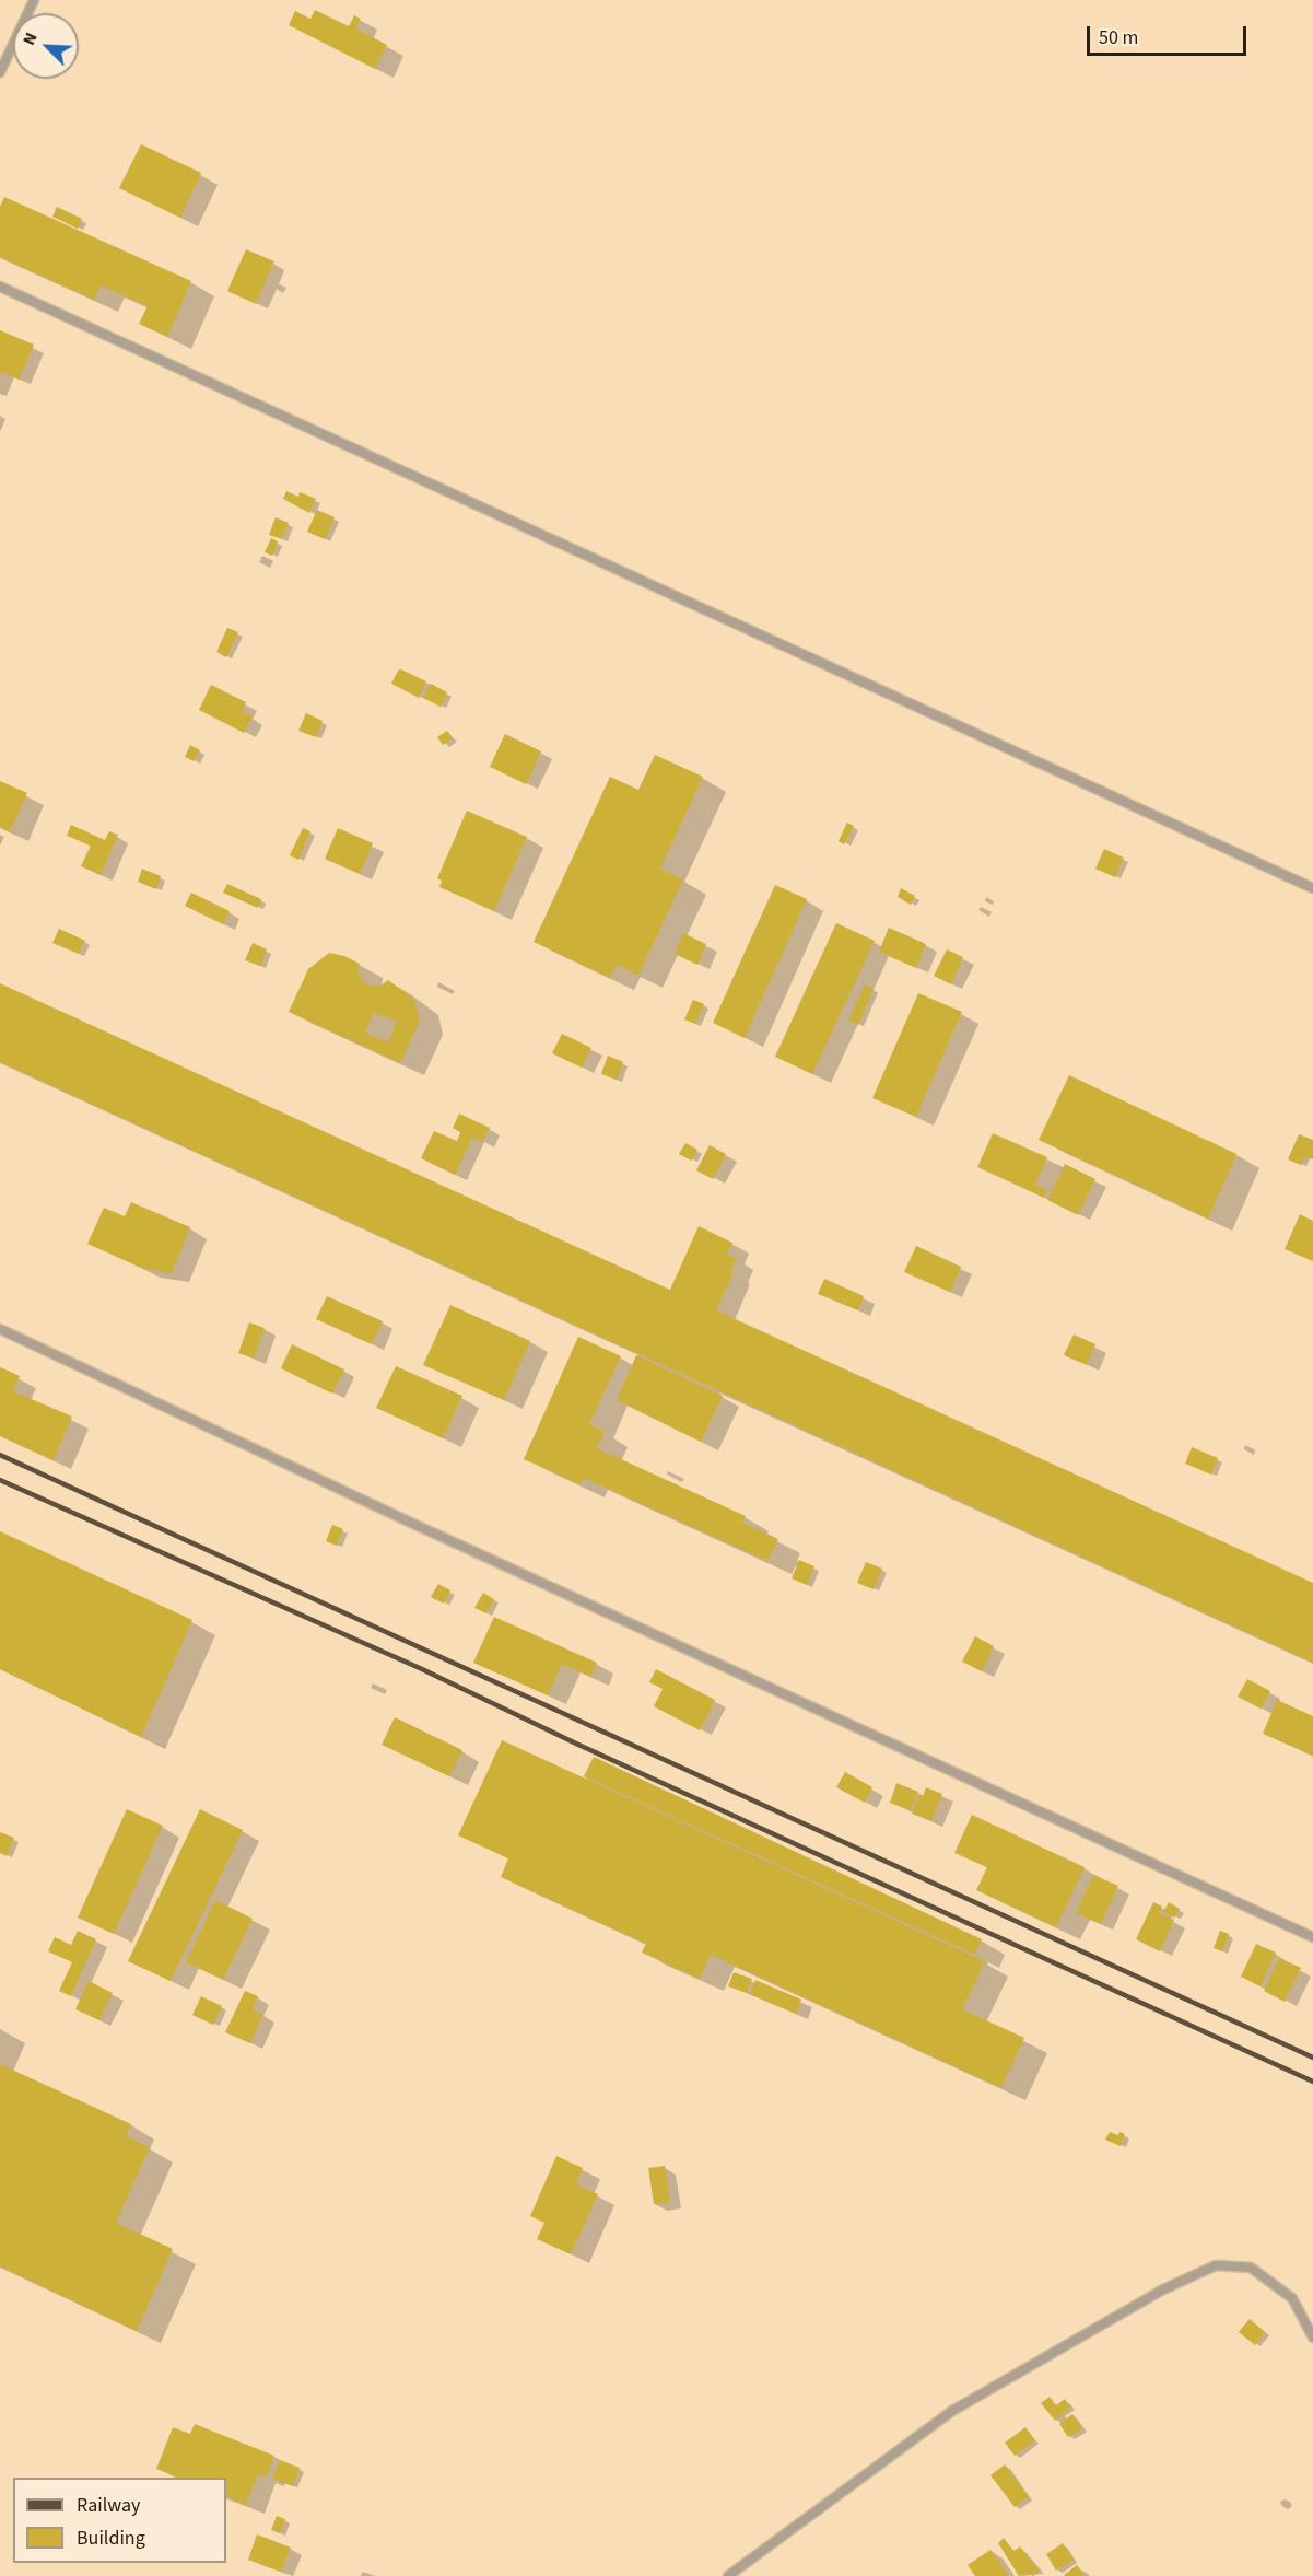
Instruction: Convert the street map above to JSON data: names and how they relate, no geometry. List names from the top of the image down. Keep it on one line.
{"legend":["Railway","Building"],"scale_bar":"50 m","north":"top left"}
